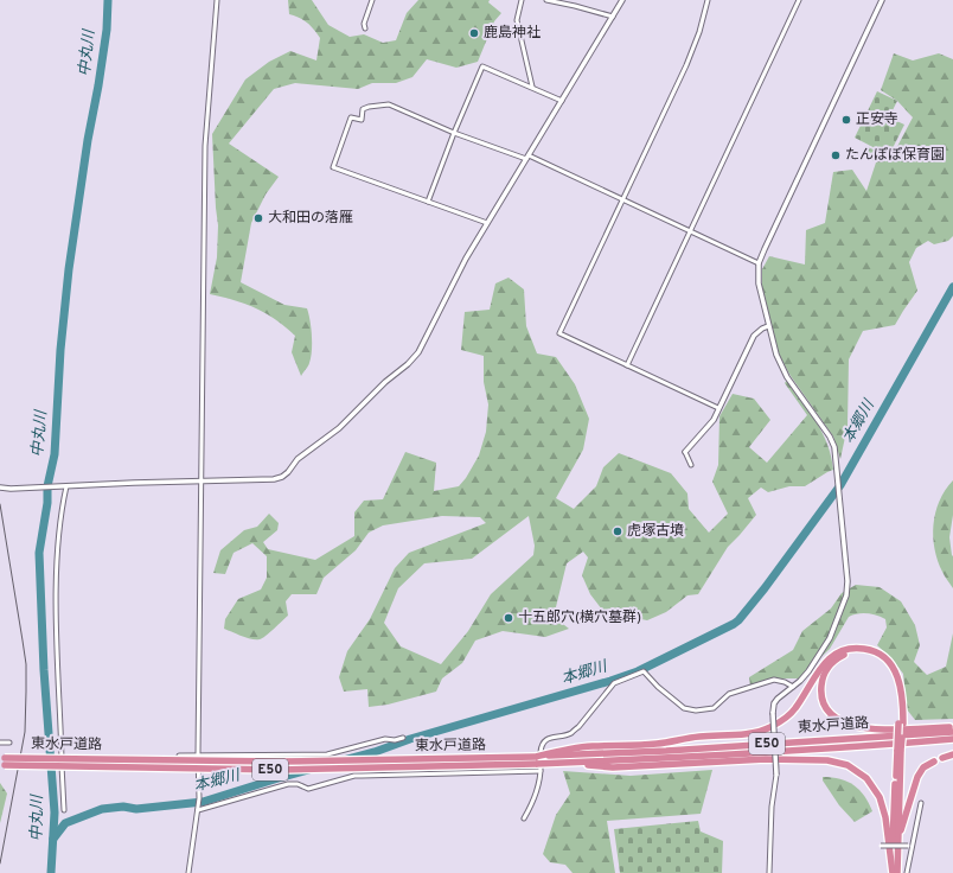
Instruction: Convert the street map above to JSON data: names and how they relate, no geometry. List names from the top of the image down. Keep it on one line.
{"streets":{"highway":["東水戸道路","E50"]},"crossings":[["東水戸道路","E50"]],"water":["中丸川","本郷川"],"places":["鹿島神社","正安寺","たんぽぽ保育園","大和田の落雁","虎塚古墳","十五郎穴(横穴墓群)"]}
